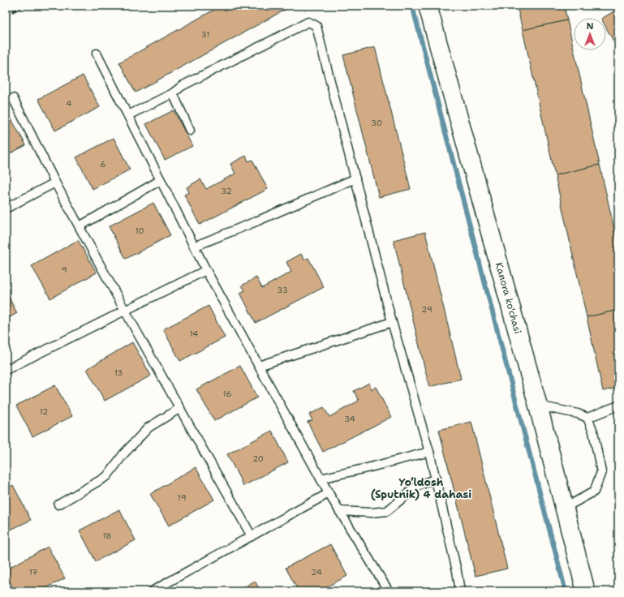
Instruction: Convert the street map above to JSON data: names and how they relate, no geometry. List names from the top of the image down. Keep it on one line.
{"streets":{"street":["Kanora ko'chasi"]},"districts":["Yo‘ldosh (Sputnik) 4 dahasi"],"house_numbers":["31","4","30","6","32","10","9","33","29","14","13","16","12","34","20","19","18","17","24"],"north":"top"}
